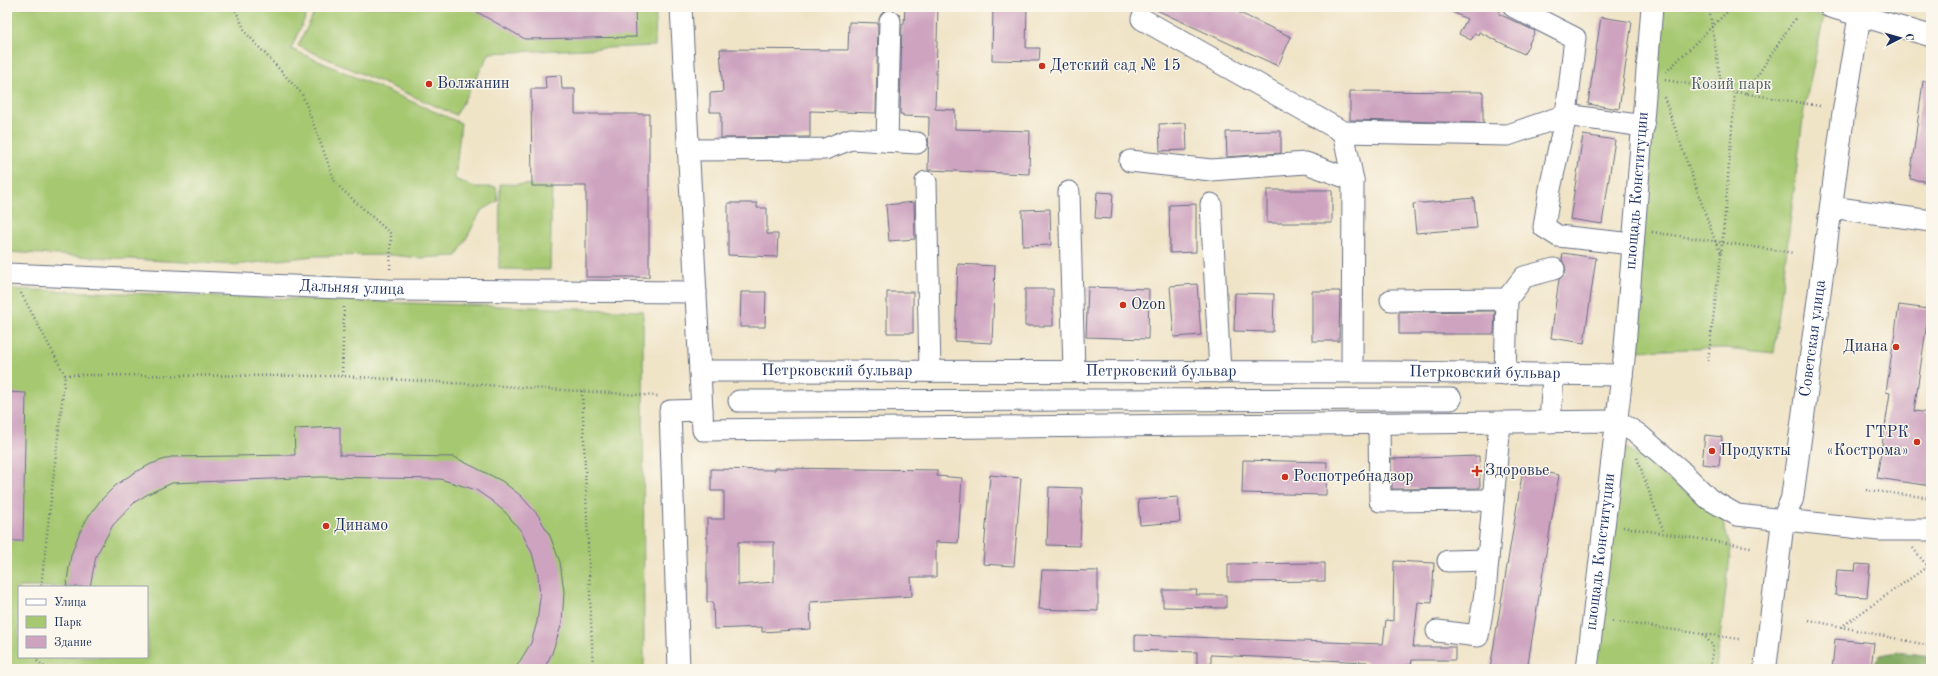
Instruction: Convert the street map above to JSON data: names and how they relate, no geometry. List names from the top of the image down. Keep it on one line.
{"streets":{"main road":["Советская улица"],"street":["площадь Конституции","Дальняя улица","Петрковский бульвар"]},"crossings":[["площадь Конституции","Петрковский бульвар"]],"parks":["Козий парк"],"places":{"other":["Детский сад № 15","Волжанин","Ozon","Диана","ГТРК «Кострома»","Продукты","Роспотребнадзор","Динамо"],"health":["Здоровье"]},"legend":["Улица","Парк","Здание"],"north":"right"}
